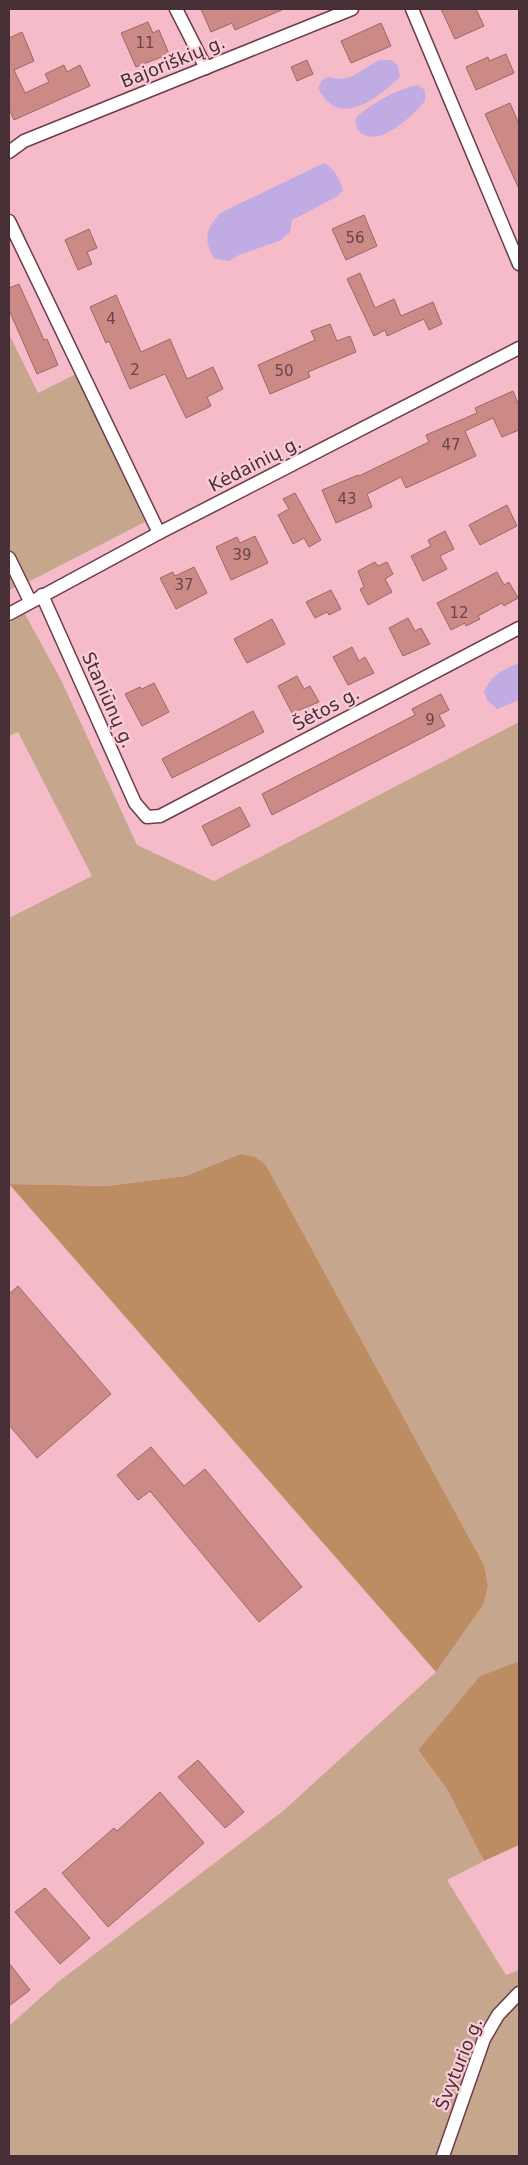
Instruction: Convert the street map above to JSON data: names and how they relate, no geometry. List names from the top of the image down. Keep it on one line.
{"streets":{"street":["Bajoriškių g.","Kėdainių g.","Staniūnų g.","Šėtos g.","Švyturio g."]},"crossings":[["Kėdainių g.","Staniūnų g."],["Staniūnų g.","Šėtos g."]],"house_numbers":["11","56","4","2","50","47","43","39","37","12","9"]}
